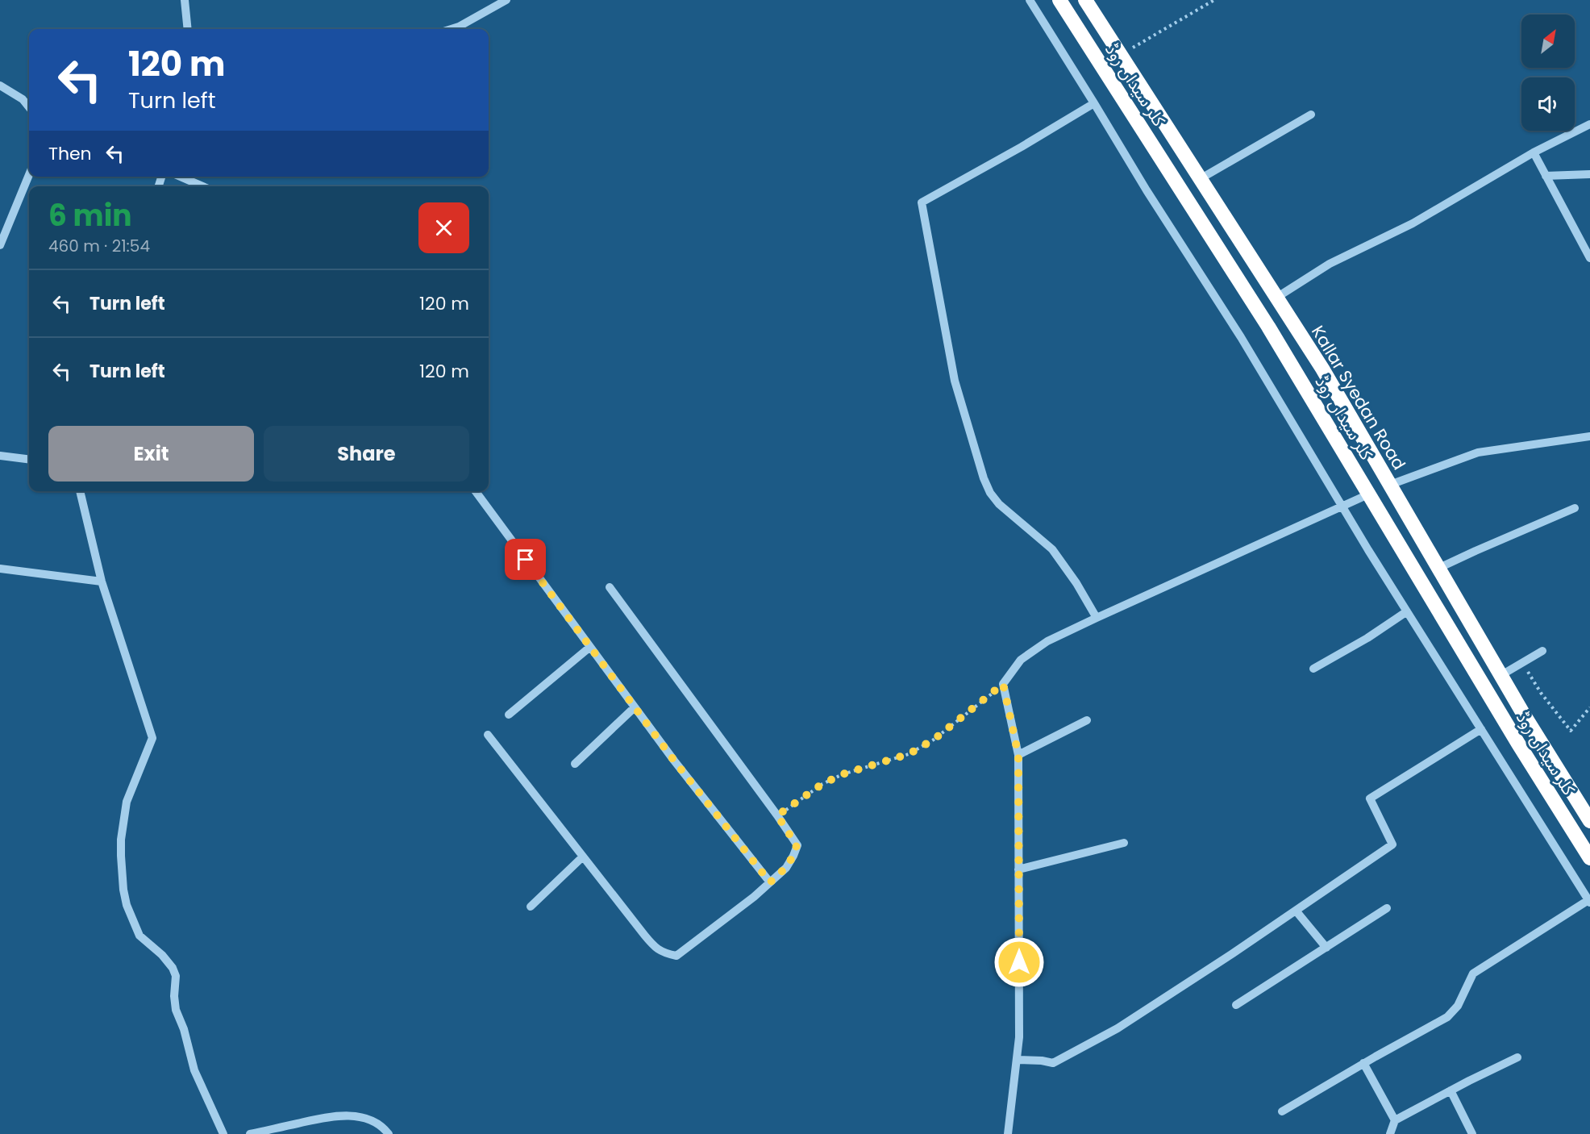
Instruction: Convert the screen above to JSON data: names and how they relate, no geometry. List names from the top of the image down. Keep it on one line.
{"streets":{"highway":["کلر سیداں روڈ","Kallar Syedan Road"]},"north":"top right","page":{"turn":["120 m","Turn left"],"then":"Then","heading":["6 min","460 m · 21:54"],"list":[{"name":"Turn left","value":"120 m"},{"name":"Turn left","value":"120 m"}],"buttons":["Exit","Share"]}}
